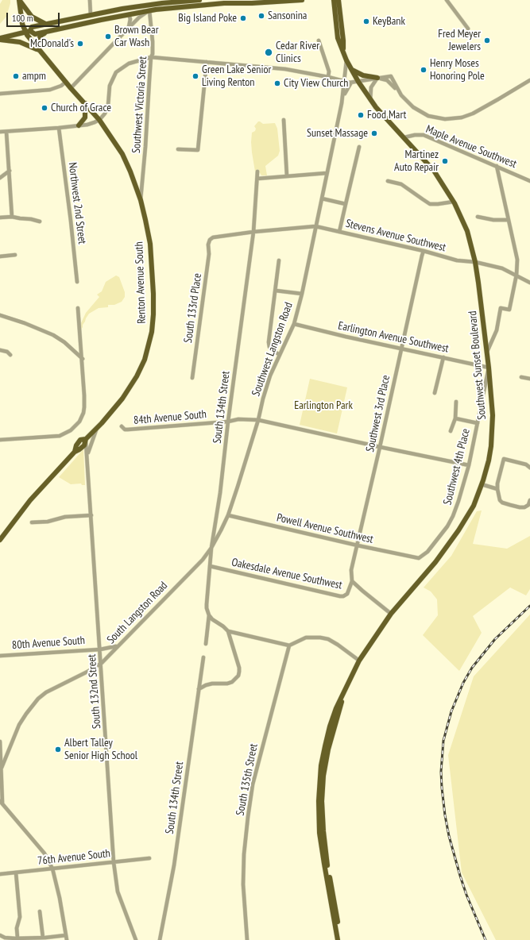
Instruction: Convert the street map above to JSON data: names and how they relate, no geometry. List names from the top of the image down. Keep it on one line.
{"streets":{"main road":["Renton Avenue South","Southwest Sunset Boulevard"],"street":["Southwest Victoria Street","Maple Avenue Southwest","Northwest 2nd Street","Stevens Avenue Southwest","South 133rd Place","Earlington Avenue Southwest","Southwest Langston Road","South 134th Street","Southwest 3rd Place","84th Avenue South","Southwest 4th Place","Powell Avenue Southwest","Oakesdale Avenue Southwest","South Langston Road","80th Avenue South","South 132nd Street","South 135th Street","76th Avenue South"]},"crossings":[["Southwest Victoria Street","Renton Avenue South"],["Maple Avenue Southwest","Southwest Sunset Boulevard"],["Stevens Avenue Southwest","South 133rd Place"],["Stevens Avenue Southwest","Southwest Langston Road"],["Stevens Avenue Southwest","Southwest Sunset Boulevard"],["Stevens Avenue Southwest","South 134th Street"],["Stevens Avenue Southwest","Southwest 3rd Place"],["Renton Avenue South","South 132nd Street"],["Earlington Avenue Southwest","Southwest Langston Road"],["Earlington Avenue Southwest","Southwest Sunset Boulevard"],["Earlington Avenue Southwest","Southwest 3rd Place"],["Earlington Avenue Southwest","Southwest 4th Place"],["Southwest Langston Road","Southwest Sunset Boulevard"],["Southwest Langston Road","South 134th Street"],["Southwest Langston Road","84th Avenue South"],["Southwest Langston Road","Powell Avenue Southwest"],["Southwest Langston Road","South Langston Road"],["Southwest Sunset Boulevard","Southwest 4th Place"],["South 134th Street","84th Avenue South"],["South 134th Street","Oakesdale Avenue Southwest"],["South 134th Street","South Langston Road"],["Southwest 3rd Place","84th Avenue South"],["Southwest 3rd Place","Powell Avenue Southwest"],["Southwest 3rd Place","Oakesdale Avenue Southwest"],["84th Avenue South","Southwest 4th Place"],["Southwest 4th Place","Powell Avenue Southwest"],["South Langston Road","80th Avenue South"],["South Langston Road","South 132nd Street"],["80th Avenue South","South 132nd Street"],["South 132nd Street","76th Avenue South"]],"parks":["Earlington Park"],"places":["Sansonina","Big Island Poke","KeyBank","Brown Bear Car Wash","Fred Meyer Jewelers","McDonald's","Cedar River Clinics","Henry Moses Honoring Pole","ampm","Green Lake Senior Living Renton","City View Church","Church of Grace","Food Mart","Sunset Massage","Martinez Auto Repair","Albert Talley Senior High School"],"scale_bar":"100 m"}
